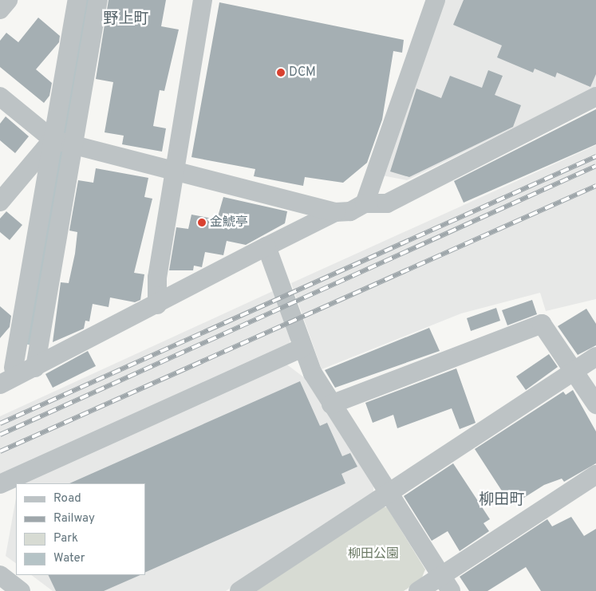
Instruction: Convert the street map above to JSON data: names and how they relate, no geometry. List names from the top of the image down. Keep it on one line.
{"districts":["野上町","柳田町"],"parks":["柳田公園"],"places":["DCM","金鯱亭"],"legend":["Road","Railway","Park","Water"]}
